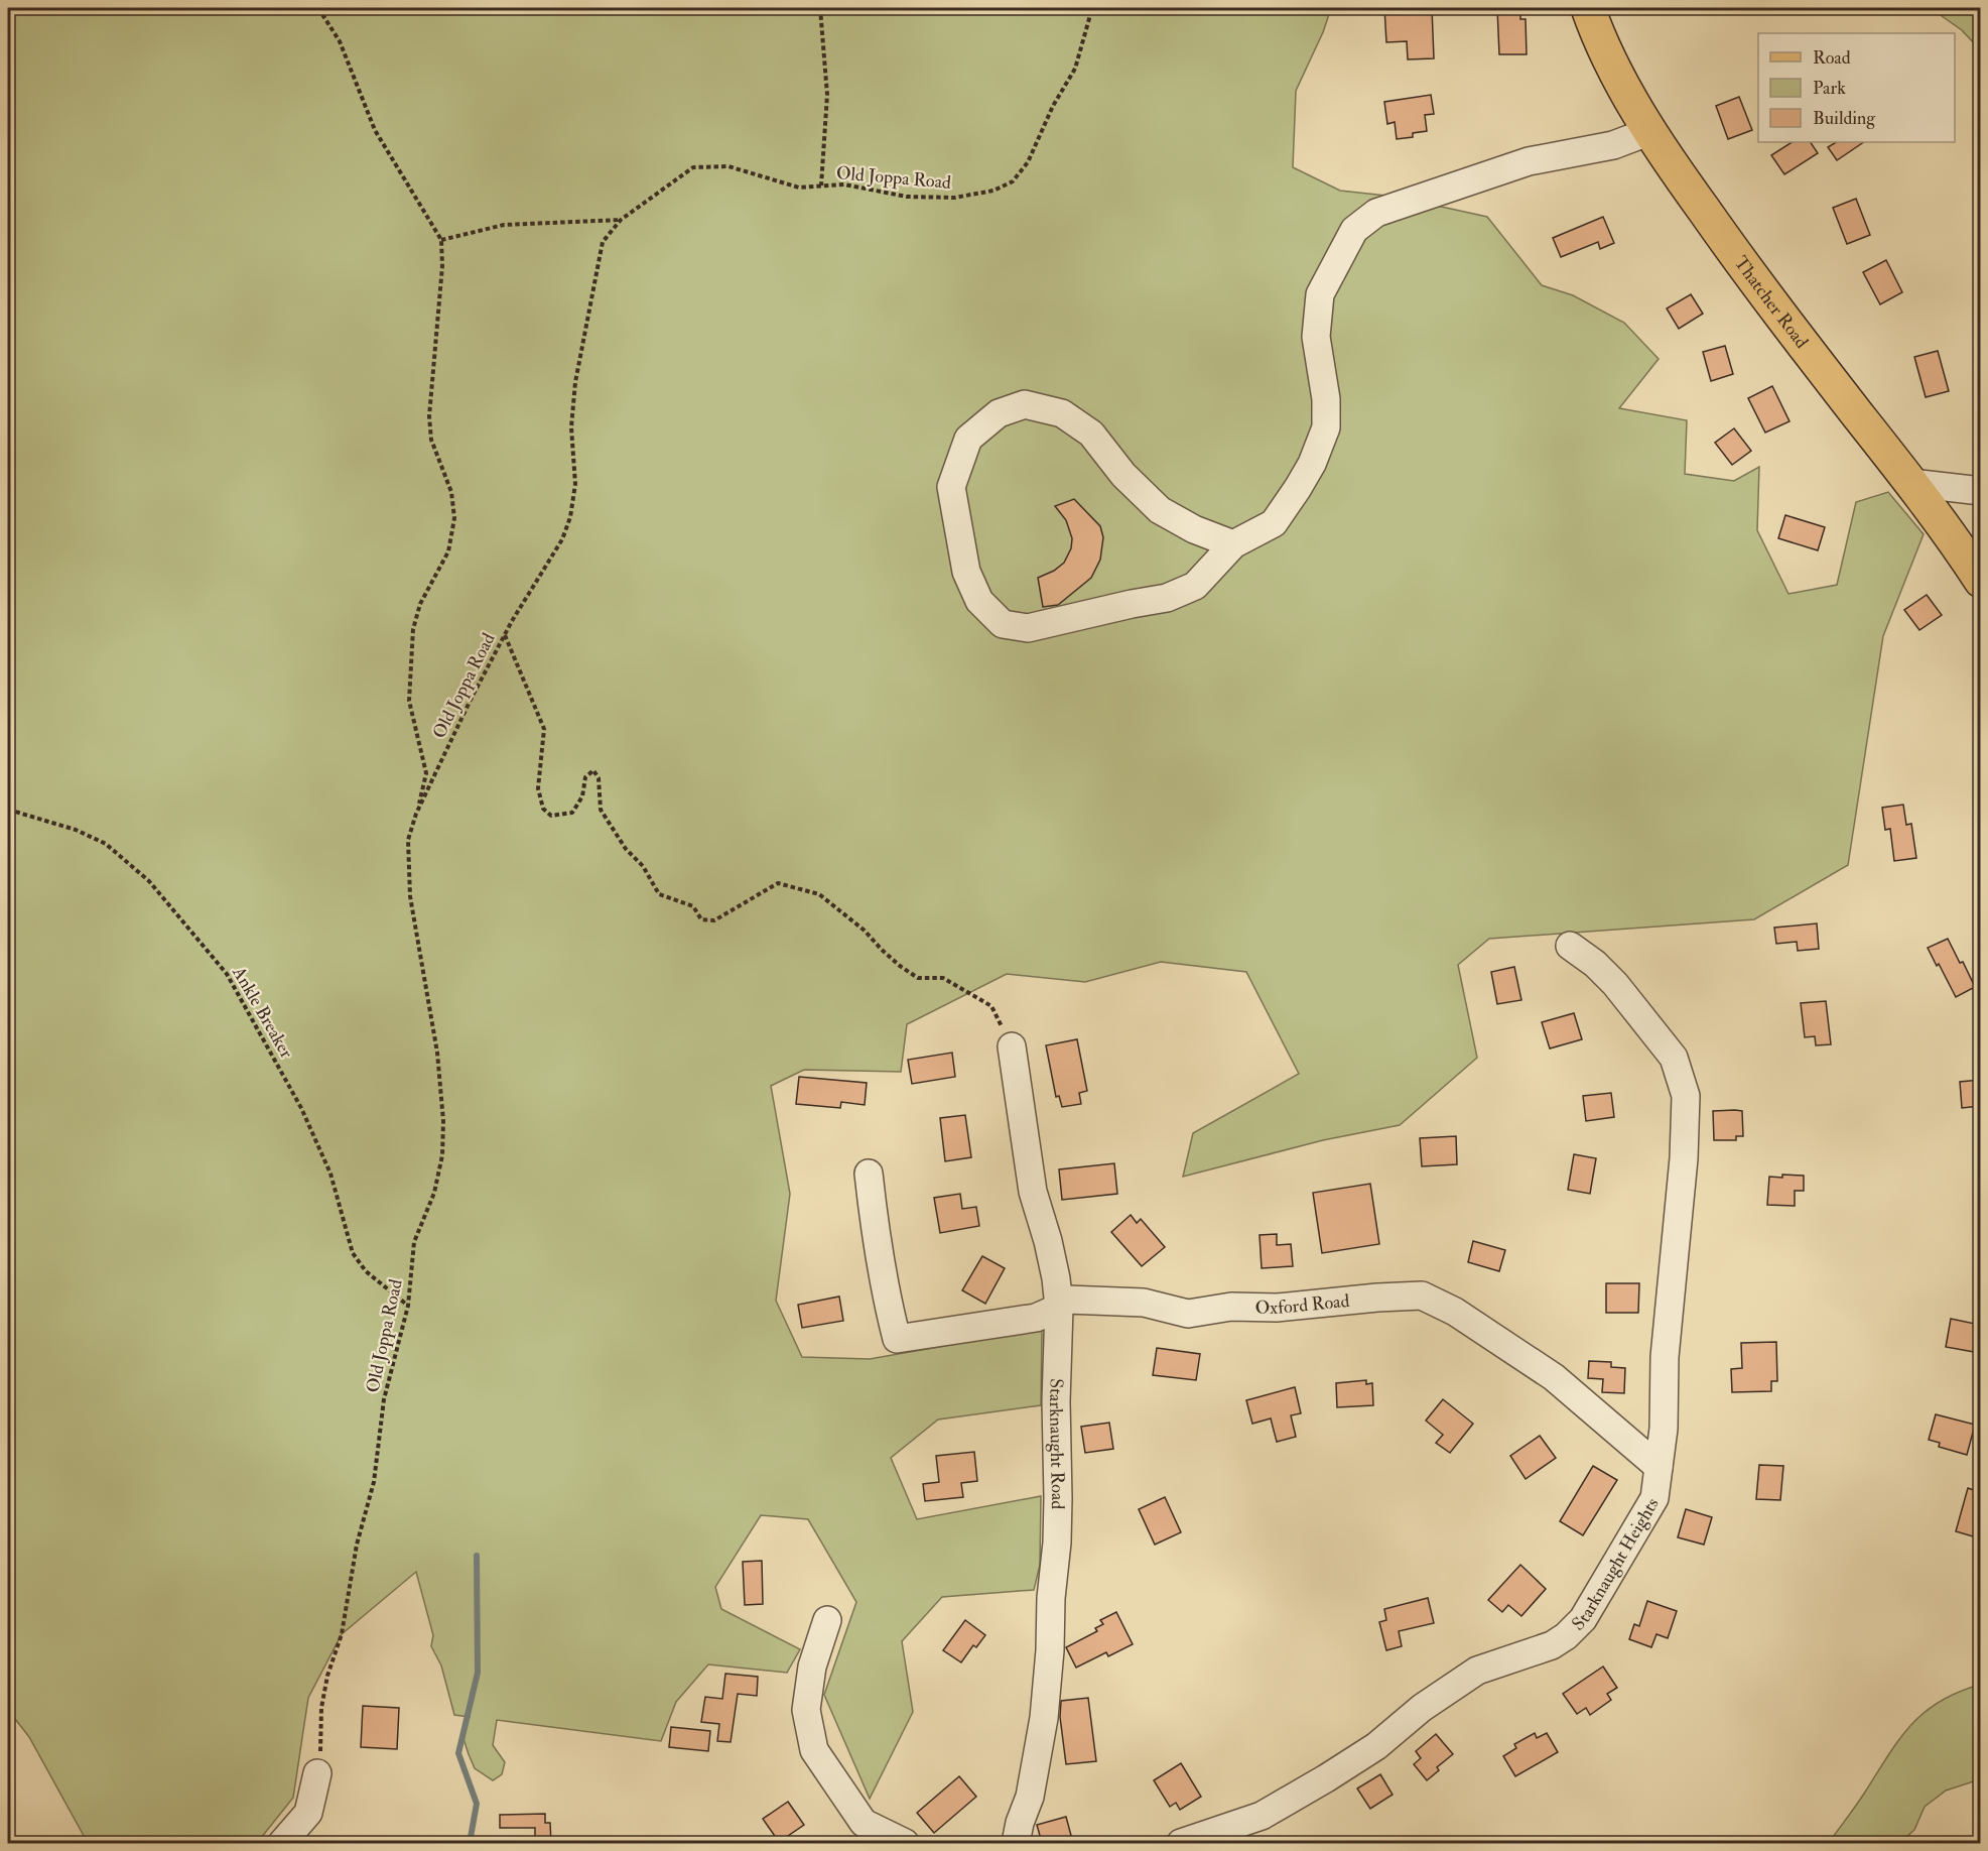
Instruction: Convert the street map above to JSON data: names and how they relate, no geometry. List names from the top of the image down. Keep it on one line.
{"streets":{"main road":["Thatcher Road"],"street":["Oxford Road","Starknaught Road","Starknaught Heights"],"path":["Old Joppa Road","Ankle Breaker"]},"crossings":[["Old Joppa Road","Ankle Breaker"],["Oxford Road","Starknaught Road"],["Oxford Road","Starknaught Heights"]],"legend":["Road","Park","Building"]}
